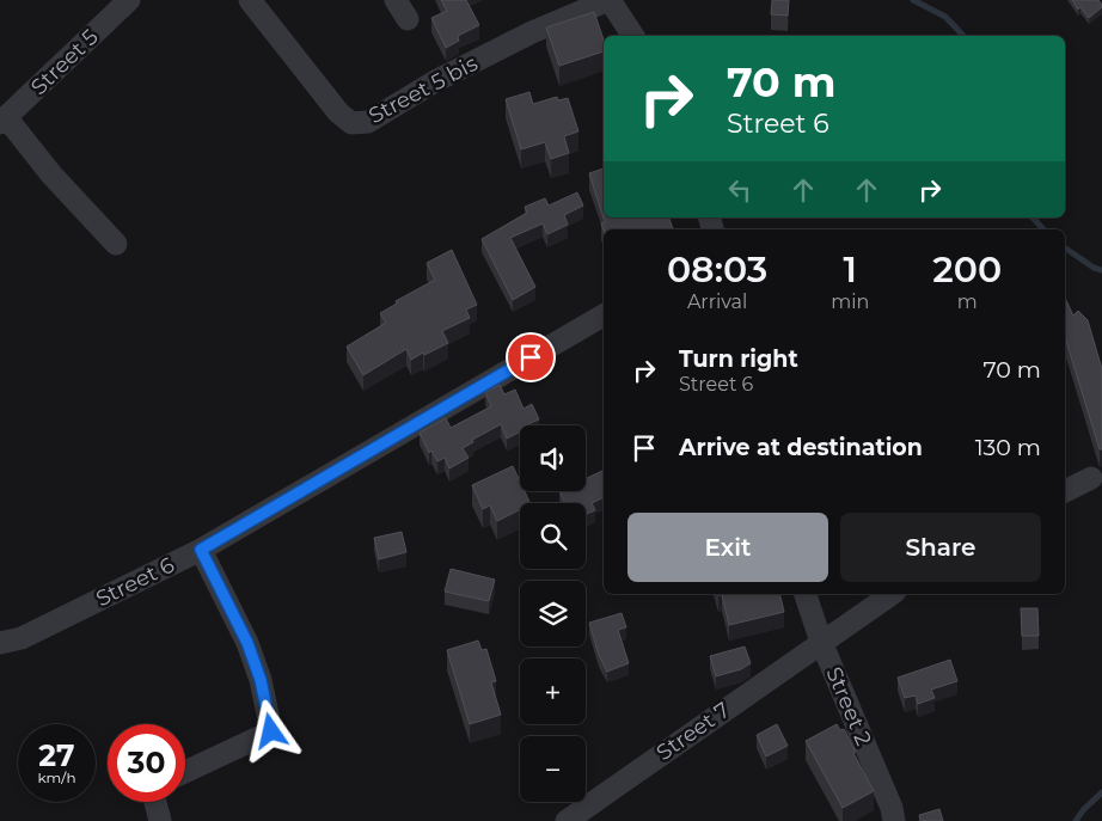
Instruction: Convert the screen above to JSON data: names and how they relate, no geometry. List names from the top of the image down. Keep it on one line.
{"streets":{"street":["Street 5","Street 5 bis","Street 6","Street 2","Street 7"]},"crossings":[["Street 2","Street 7"]],"page":{"turn":["70 m","Street 6"],"eta":["08:03","Arrival","1","min","200","m"],"list":[{"name":"Turn right","note":"Street 6","value":"70 m"},{"name":"Arrive at destination","value":"130 m"}],"map_buttons":["+","−"],"buttons":["Exit","Share"],"speed":"27 km/h","limit":"30"}}
